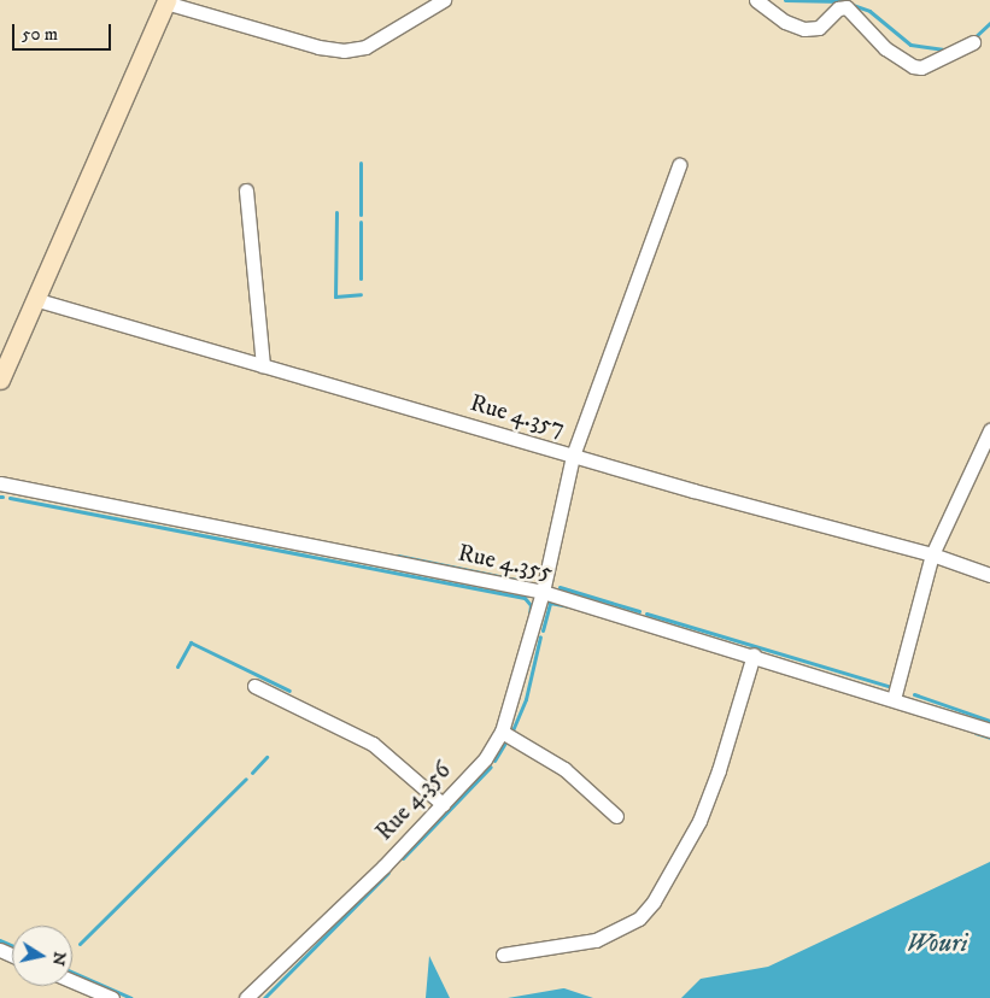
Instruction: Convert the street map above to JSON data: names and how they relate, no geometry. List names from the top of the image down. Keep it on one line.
{"streets":{"street":["Rue 4.357","Rue 4.355","Rue 4.356"]},"crossings":[["Rue 4.357","Rue 4.356"],["Rue 4.355","Rue 4.356"]],"water":["Wouri"],"scale_bar":"50 m","north":"right"}
